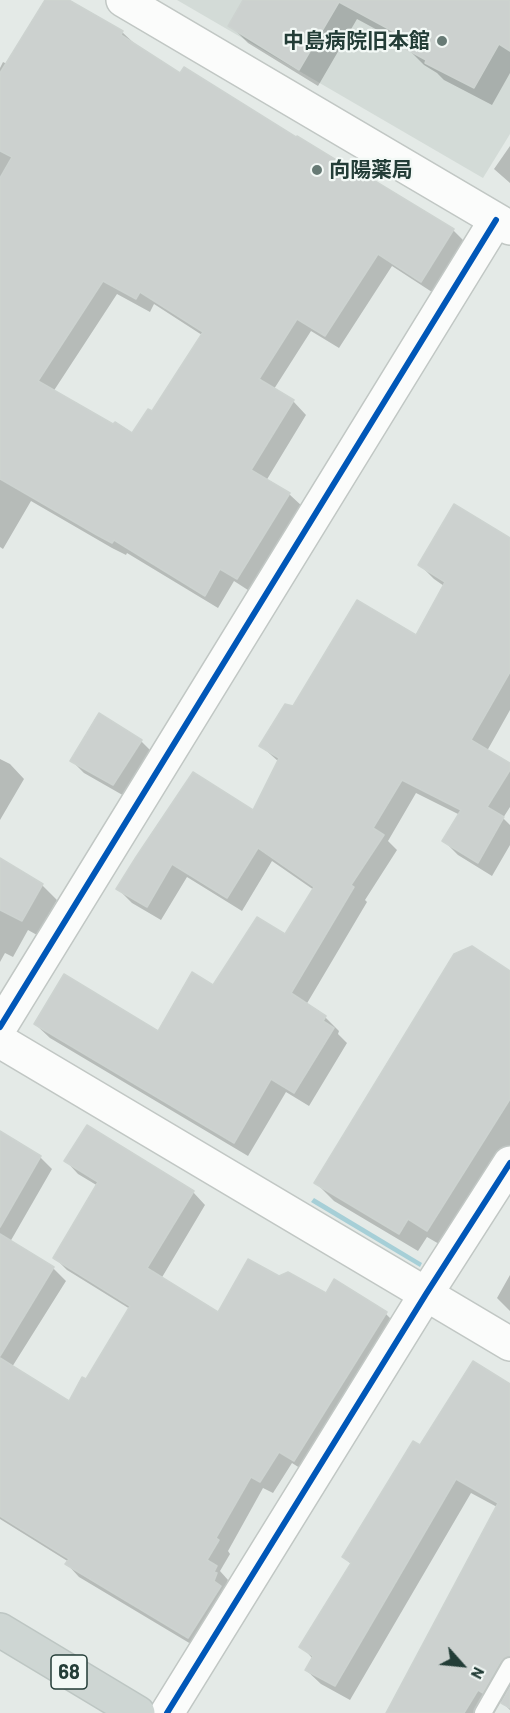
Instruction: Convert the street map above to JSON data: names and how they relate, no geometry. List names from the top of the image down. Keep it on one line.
{"streets":{"main road":["68"]},"places":["中島病院旧本館","向陽薬局"],"north":"bottom right"}
